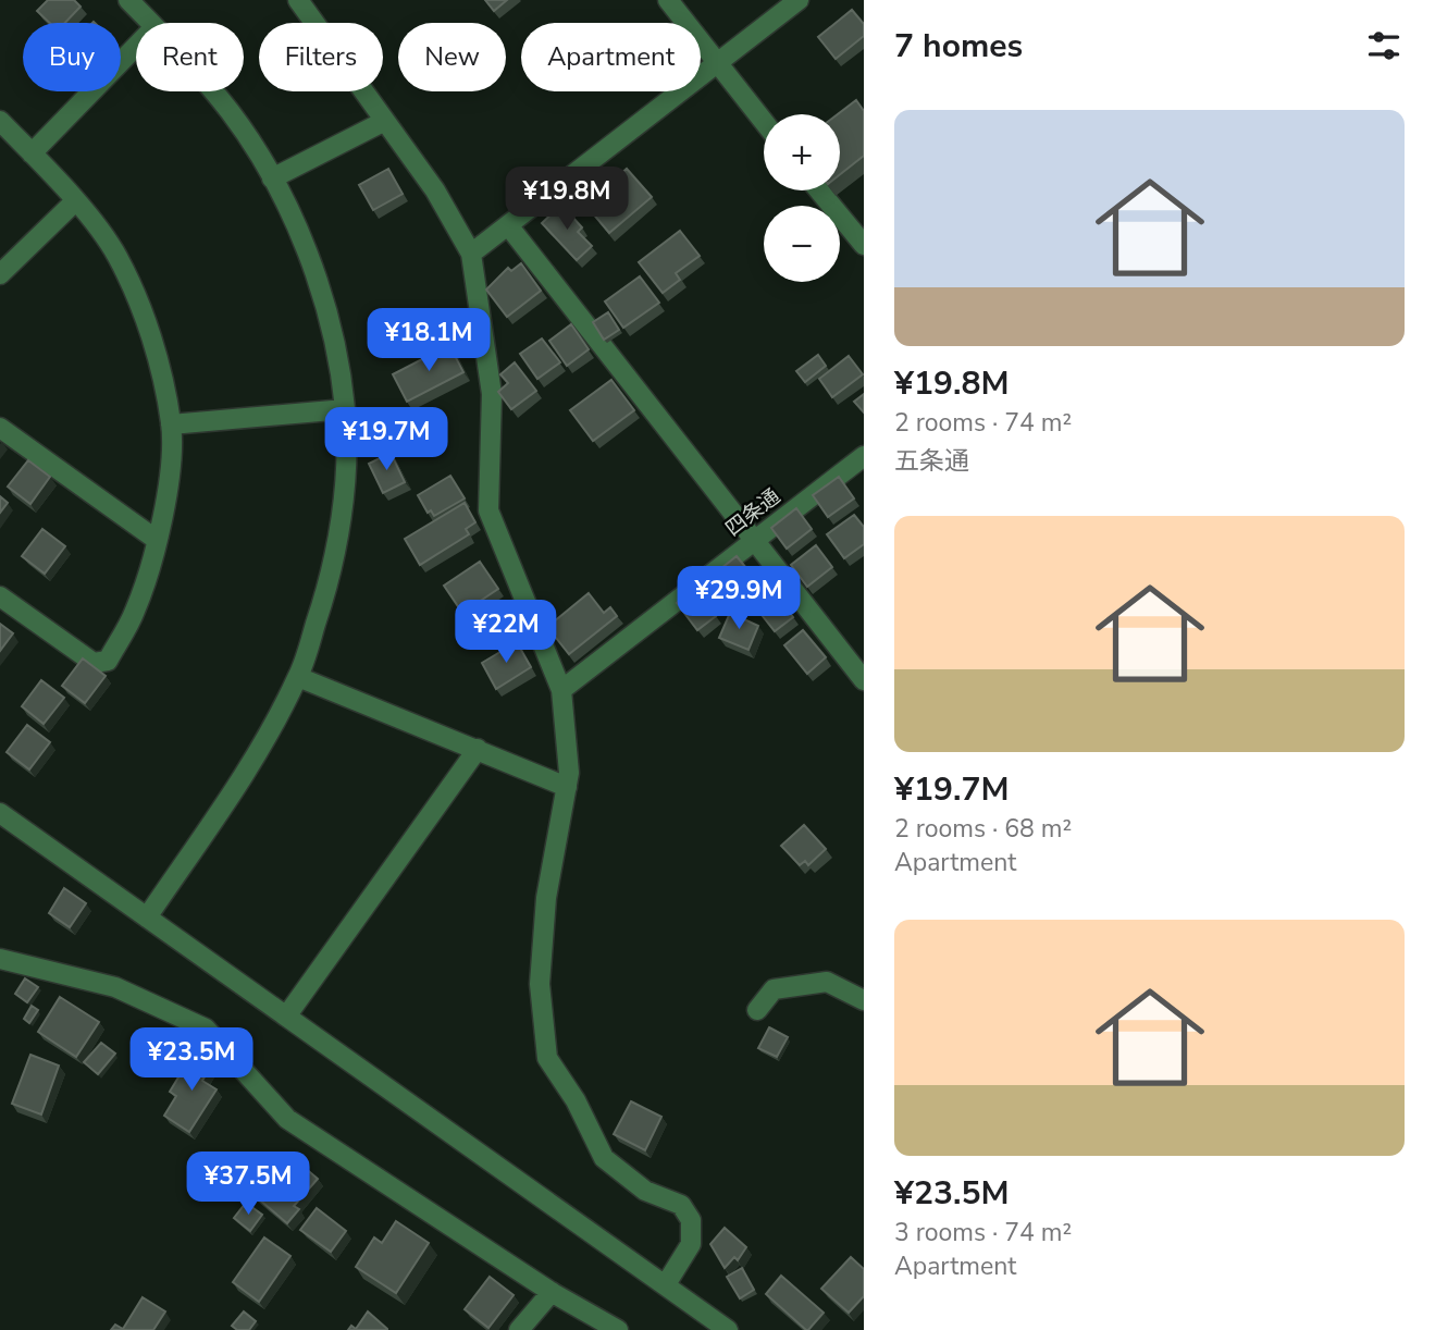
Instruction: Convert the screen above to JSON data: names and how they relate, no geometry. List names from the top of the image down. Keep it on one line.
{"streets":{"street":["四条通"]},"page":{"heading":"7 homes","chip":["Buy","Rent","Filters","New","Apartment"],"list":[{"name":"¥19.8M","note":"2 rooms · 74 m² · 五条通"},{"name":"¥19.7M","note":"2 rooms · 68 m² · Apartment"},{"name":"¥23.5M","note":"3 rooms · 74 m² · Apartment"}],"map_buttons":["+","−"],"price":["¥19.8M","¥18.1M","¥19.7M","¥29.9M","¥22M","¥23.5M","¥37.5M"]}}
